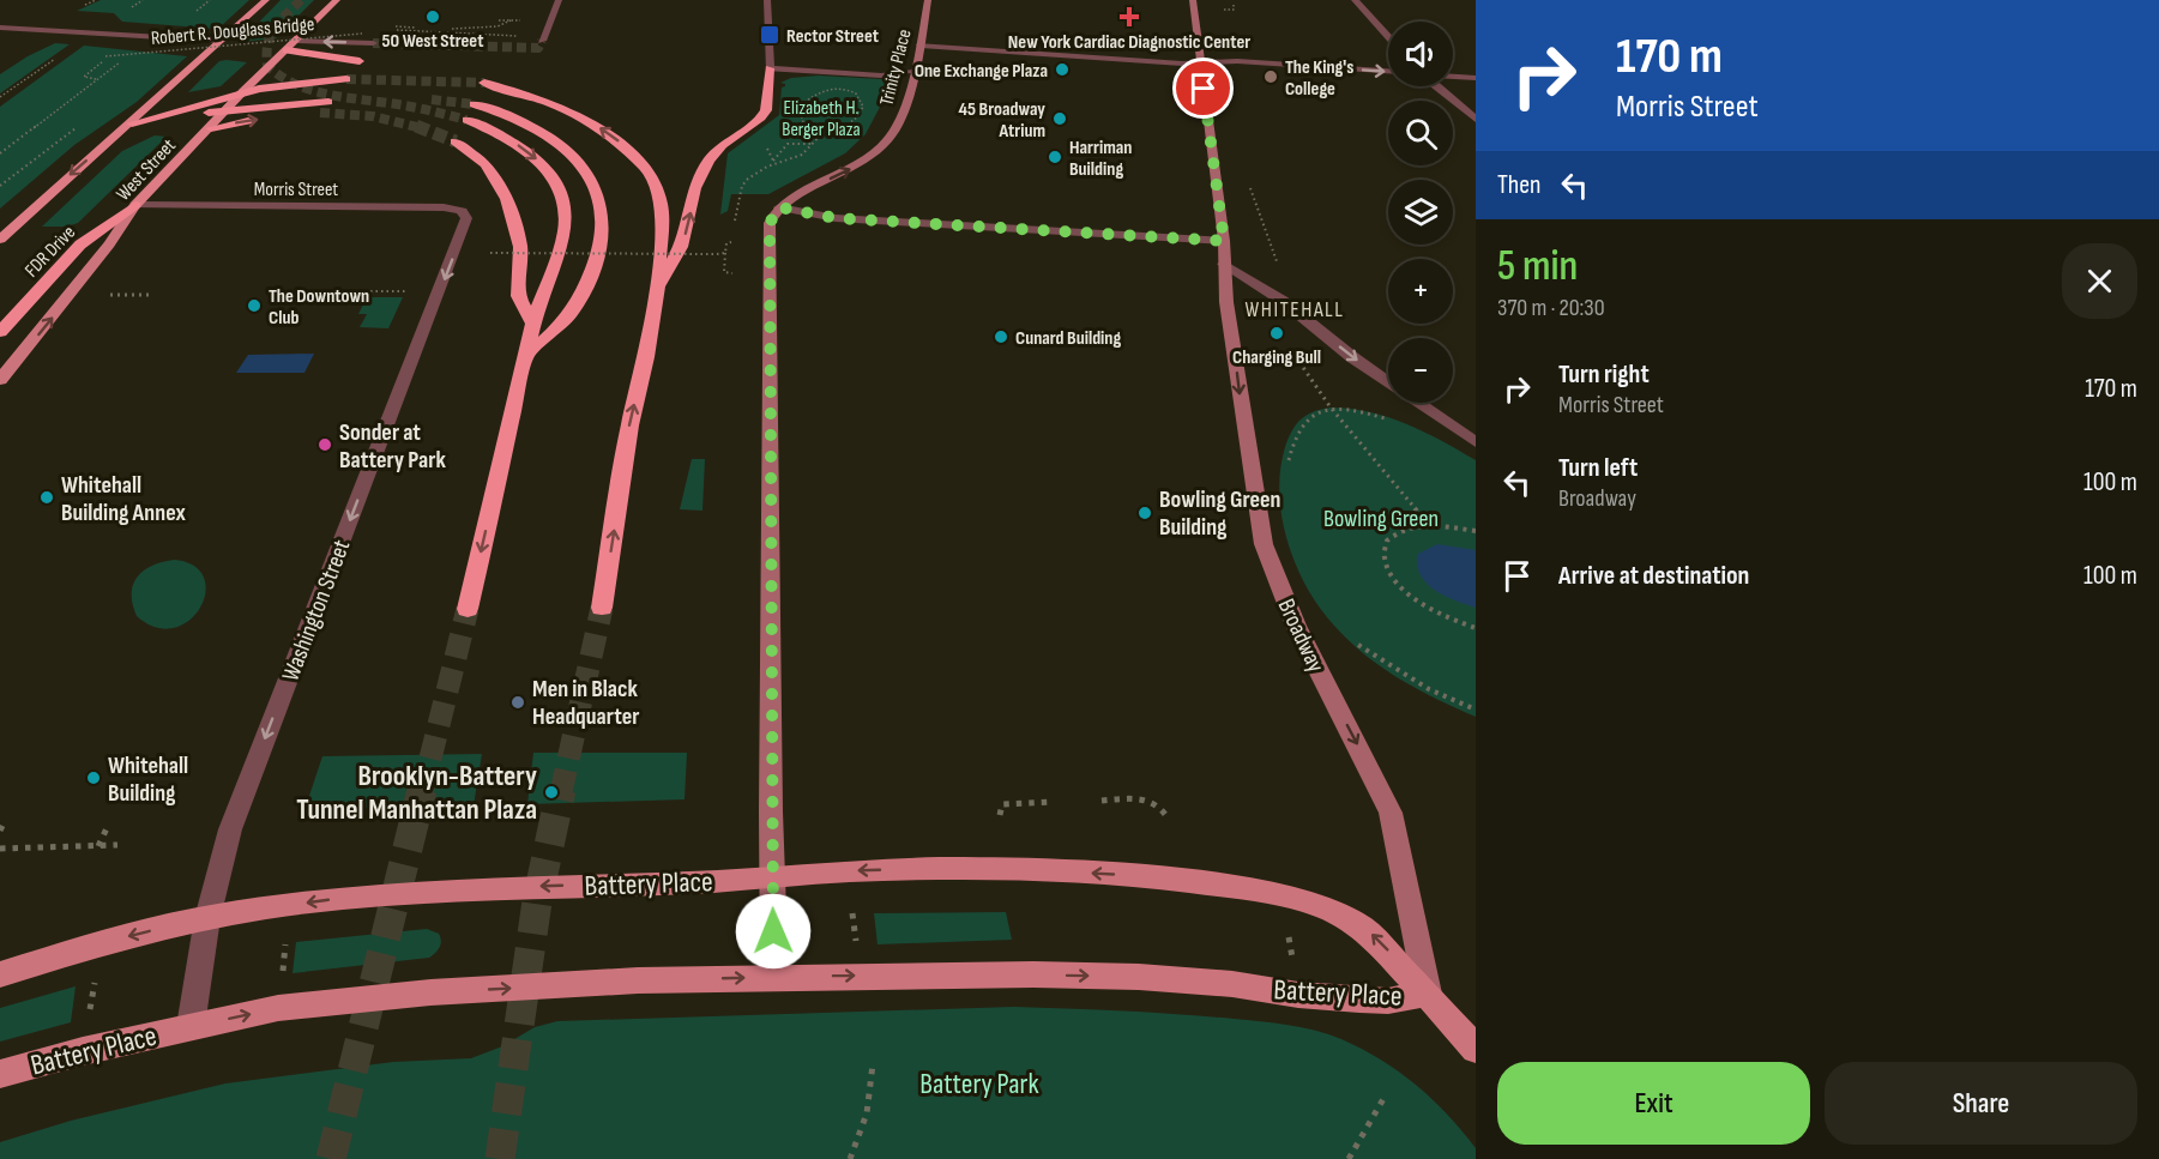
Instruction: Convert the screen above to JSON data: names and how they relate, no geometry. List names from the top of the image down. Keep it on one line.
{"streets":{"highway":["West Street","FDR Drive"],"main road":["Trinity Place","Broadway","Battery Place"],"street":["Morris Street","Washington Street"],"path":["Robert R. Douglass Bridge"]},"crossings":[["West Street","Morris Street"],["West Street","FDR Drive"],["Morris Street","FDR Drive"],["Morris Street","Washington Street"],["Washington Street","Battery Place"],["Broadway","Battery Place"]],"one_way":["Trinity Place","Washington Street","Broadway"],"districts":["WHITEHALL"],"parks":["Elizabeth H. Berger Plaza","Bowling Green","Battery Park"],"places":{"other":["50 West Street","One Exchange Plaza","The King's College","45 Broadway Atrium","Harriman Building","The Downtown Club","Charging Bull","Cunard Building","Sonder at Battery Park","Whitehall Building Annex","Bowling Green Building","Men in Black Headquarter","Whitehall Building","Brooklyn-Battery Tunnel Manhattan Plaza"],"health":["New York Cardiac Diagnostic Center"],"transit":["Rector Street"]},"page":{"turn":["170 m","Morris Street"],"map_buttons":["+","−"],"then":"Then","heading":["5 min","370 m · 20:30"],"list":[{"name":"Turn right","note":"Morris Street","value":"170 m"},{"name":"Turn left","note":"Broadway","value":"100 m"},{"name":"Arrive at destination","value":"100 m"}],"buttons":["Exit","Share"]}}
